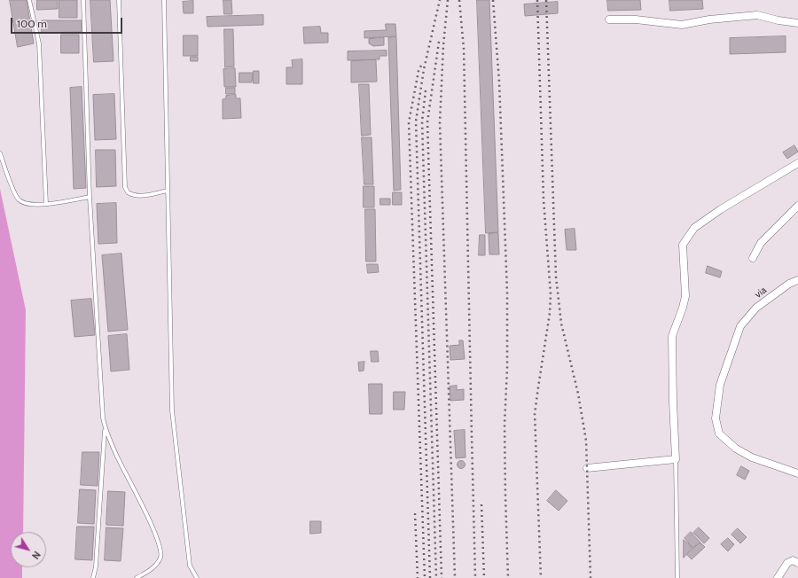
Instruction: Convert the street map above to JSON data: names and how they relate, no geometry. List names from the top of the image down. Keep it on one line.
{"streets":{"street":["via"]},"scale_bar":"100 m","north":"bottom right"}
